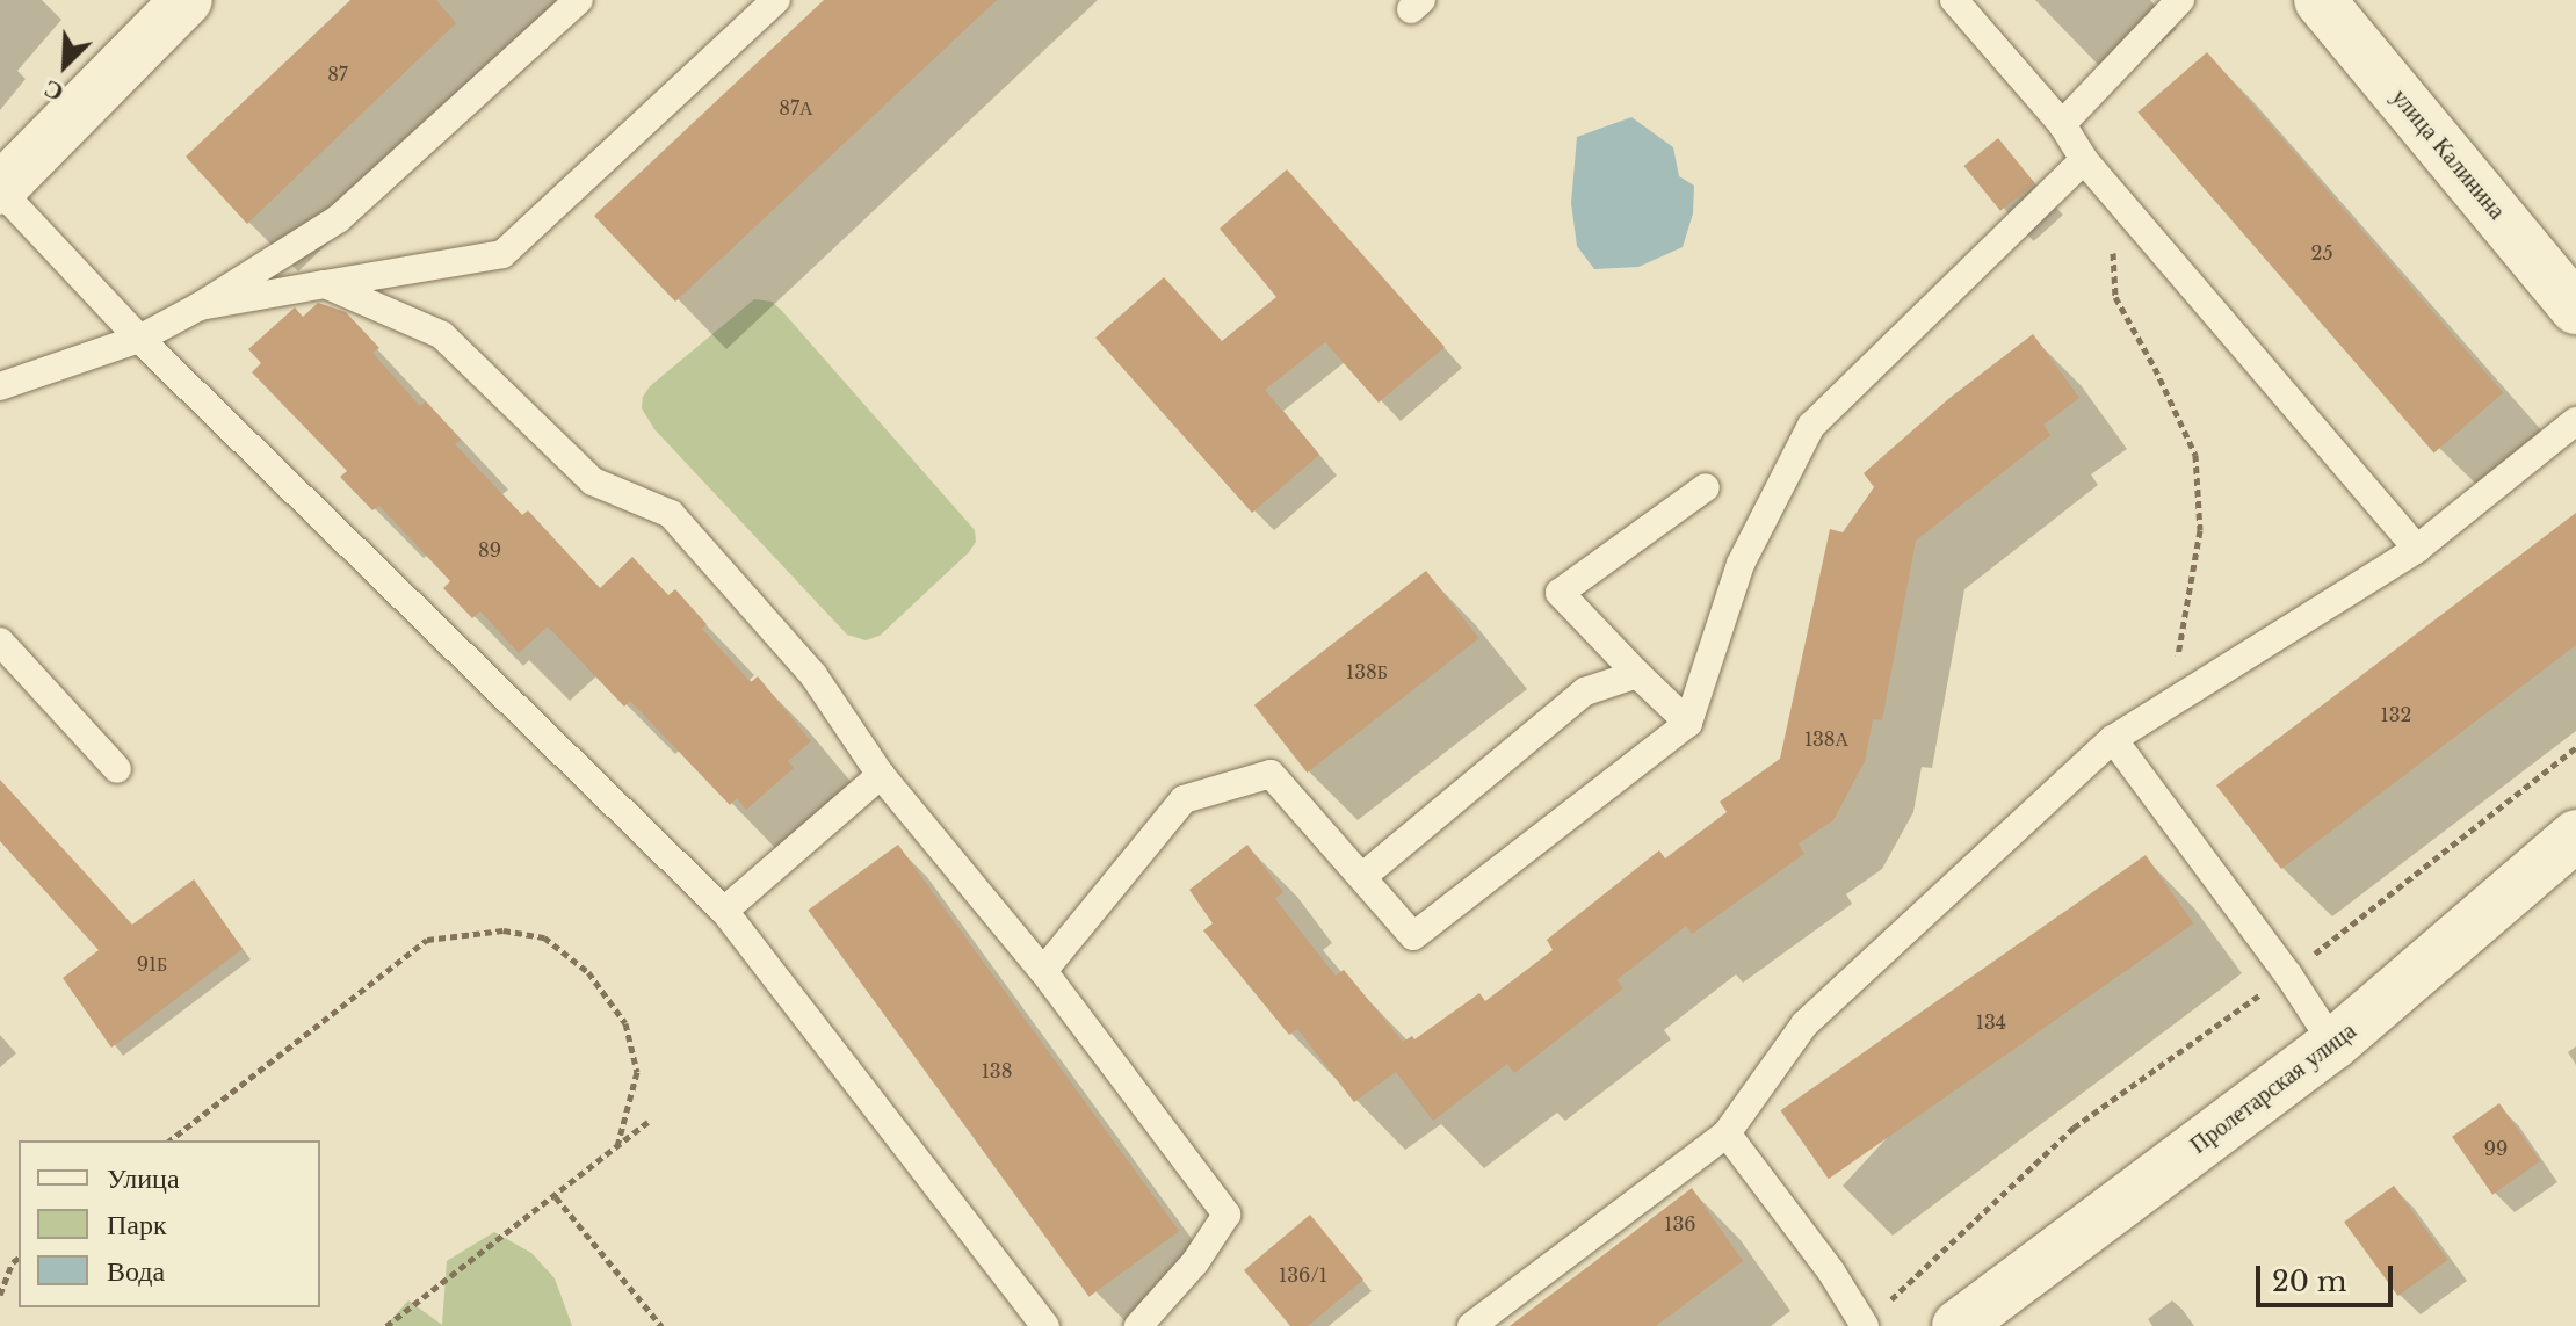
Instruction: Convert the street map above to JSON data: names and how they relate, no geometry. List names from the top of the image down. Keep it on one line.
{"streets":{"street":["улица Калинина","Пролетарская улица"]},"house_numbers":["87","87А","25","89","138Б","132","138А","91Б","134","138","99","136","136/1"],"legend":["Улица","Парк","Вода"],"scale_bar":"20 m","north":"bottom left"}
